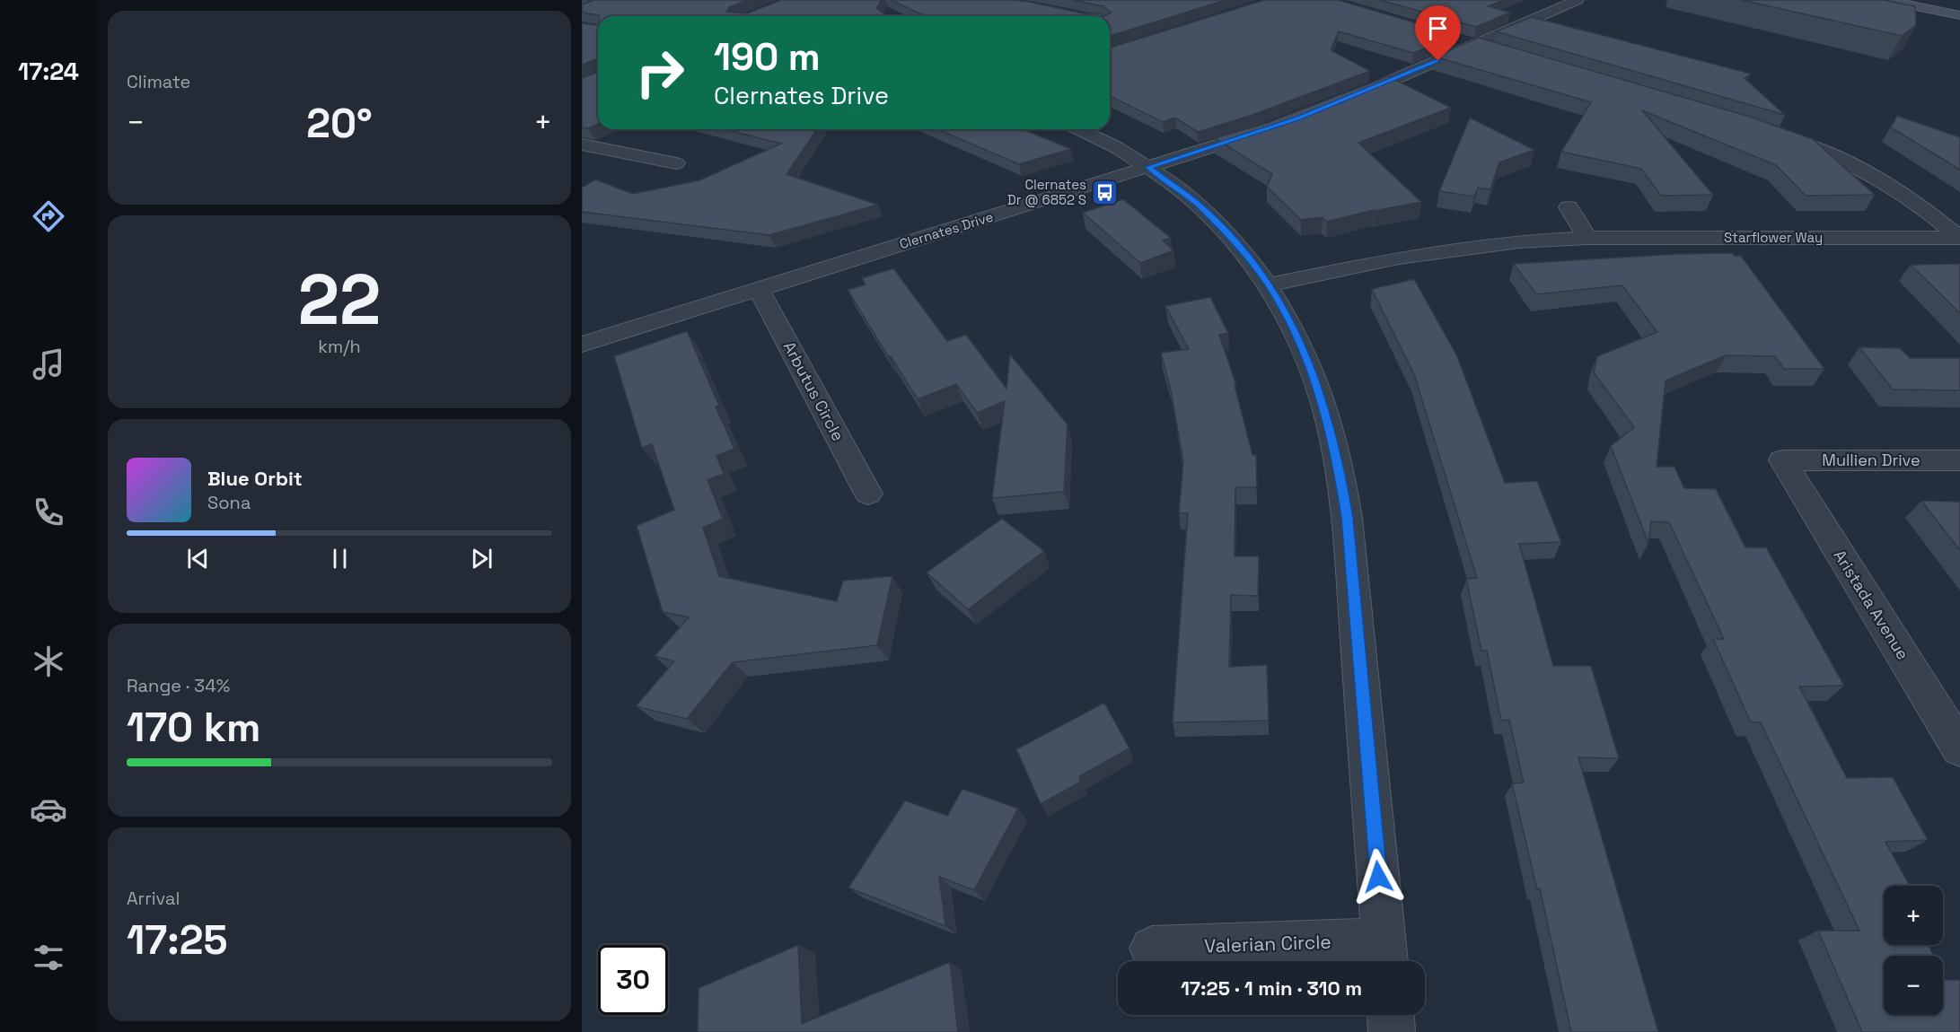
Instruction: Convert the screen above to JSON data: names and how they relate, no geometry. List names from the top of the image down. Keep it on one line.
{"streets":{"street":["Clernates Drive","Starflower Way","Arbutus Circle","Mullien Drive","Aristada Avenue","Valerian Circle"]},"crossings":[["Clernates Drive","Arbutus Circle"],["Mullien Drive","Aristada Avenue"]],"places":{"bus stop":["Clernates Dr @ 6852 S"]},"page":{"tabs":"17:24","tile":["Climate",["22","km/h"],["Range · 34%","170 km"],["Arrival","17:25"]],"turn":["190 m","Clernates Drive"],"heat":["−","20°","+"],"song":["Blue Orbit","Sona"],"map_buttons":["+","−"],"limit":"30","trip":"17:25 · 1 min · 310 m"}}
